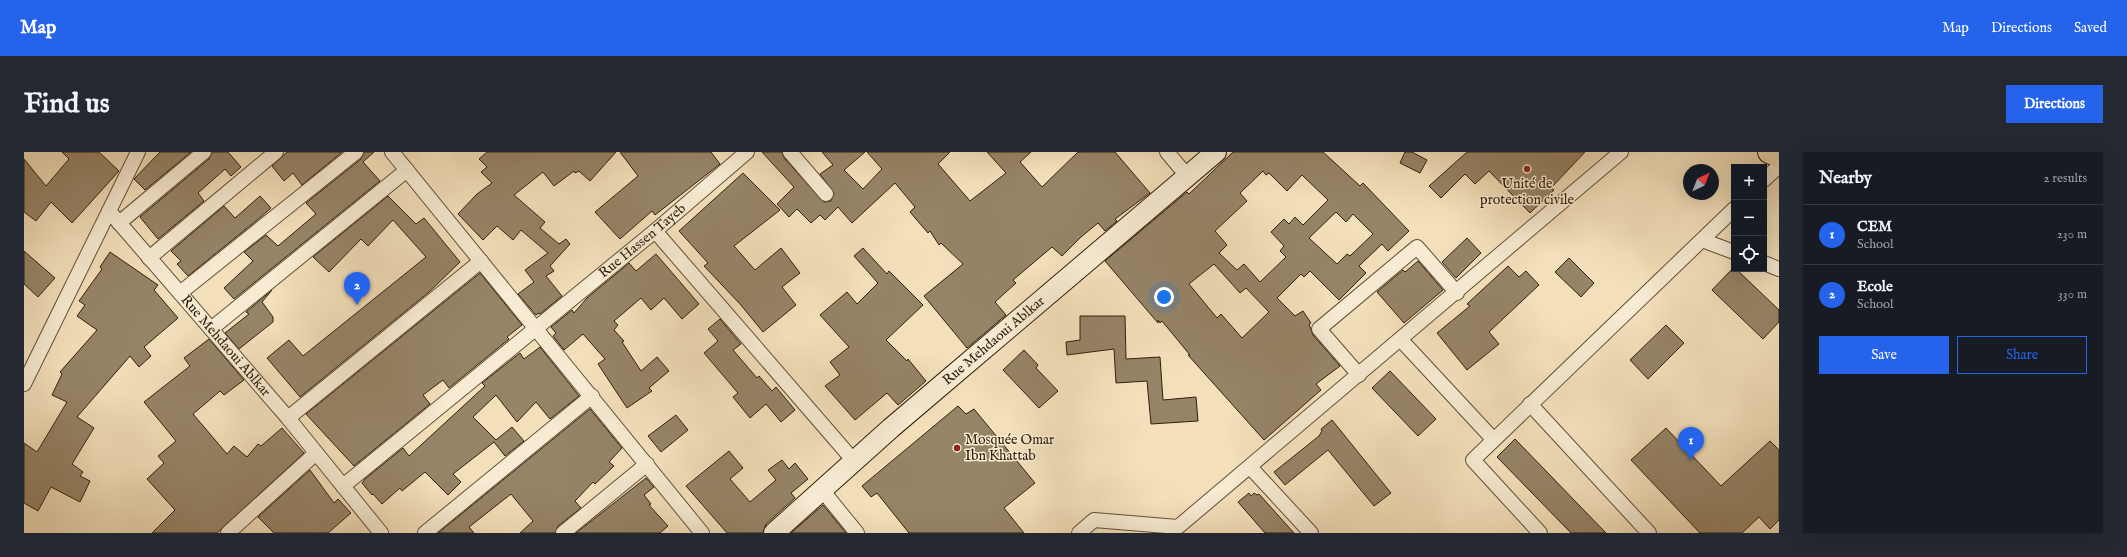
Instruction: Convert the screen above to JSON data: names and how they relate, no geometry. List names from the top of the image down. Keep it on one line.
{"streets":{"street":["Rue Hassen Tayeb","Rue Mehdaoui Ablkar"]},"crossings":[["Rue Hassen Tayeb","Rue Mehdaoui Ablkar"]],"places":["Unité de protection civile","Mosquée Omar Ibn Khattab"],"north":"top right","page":{"header":"Map","nav":["Map","Directions","Saved"],"buttons":["Directions",["Save","Share"]],"title":"Find us","heading":["Nearby","2 results"],"map_buttons":["+","−"],"list":[{"mark":"1","name":"CEM","note":"School","value":"230 m"},{"mark":"2","name":"Ecole","note":"School","value":"330 m"}],"pins":["2","1"]}}
